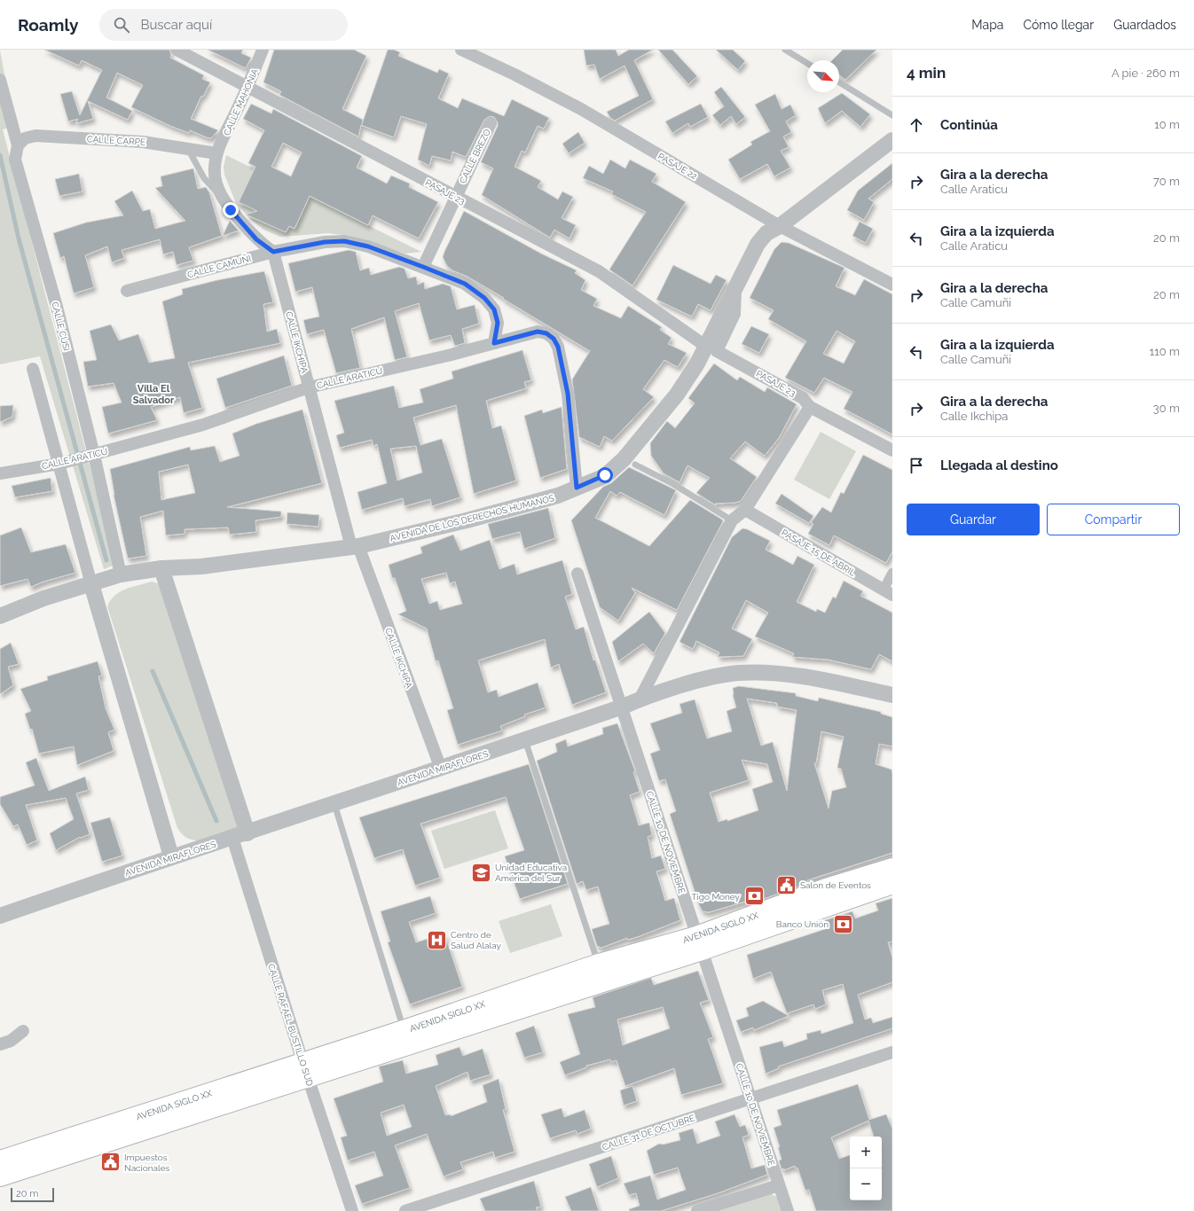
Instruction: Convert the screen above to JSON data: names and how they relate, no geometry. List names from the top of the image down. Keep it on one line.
{"streets":{"highway":["AVENIDA SIGLO XX"],"street":["CALLE MAHONIA","CALLE CARPE","CALLE BREZO","PASAJE 22","PASAJE 23","CALLE CAMUÑI","CALLE CUSI","CALLE IKCHIPA","CALLE ARATICU","AVENIDA DE LOS DERECHOS HUMANOS","PASAJE 15 DE ABRIL","AVENIDA MIRAFLORES","CALLE 10 DE NOVIEMBRE","CALLE RAFAEL BUSTILLO SUD","CALLE 31 DE OCTUBRE"]},"crossings":[["CALLE MAHONIA","CALLE CARPE"],["CALLE MAHONIA","PASAJE 23"],["CALLE CARPE","CALLE CUSI"],["CALLE BREZO","PASAJE 23"],["CALLE BREZO","CALLE CAMUÑI"],["PASAJE 22","AVENIDA DE LOS DERECHOS HUMANOS"],["PASAJE 23","AVENIDA DE LOS DERECHOS HUMANOS"],["CALLE CAMUÑI","CALLE IKCHIPA"],["CALLE CAMUÑI","CALLE ARATICU"],["CALLE CUSI","CALLE ARATICU"],["CALLE CUSI","AVENIDA DE LOS DERECHOS HUMANOS"],["CALLE IKCHIPA","CALLE ARATICU"],["CALLE IKCHIPA","AVENIDA DE LOS DERECHOS HUMANOS"],["CALLE IKCHIPA","AVENIDA MIRAFLORES"],["CALLE ARATICU","AVENIDA DE LOS DERECHOS HUMANOS"],["AVENIDA MIRAFLORES","CALLE 10 DE NOVIEMBRE"],["AVENIDA MIRAFLORES","CALLE RAFAEL BUSTILLO SUD"],["CALLE 10 DE NOVIEMBRE","AVENIDA SIGLO XX"],["CALLE 10 DE NOVIEMBRE","CALLE 31 DE OCTUBRE"],["AVENIDA SIGLO XX","CALLE RAFAEL BUSTILLO SUD"]],"districts":["Villa El Salvador"],"places":{"school or university":["Unidad Educativa América del Sur"],"public building":["Salon de Eventos","Impuestos Nacionales"],"bank":["Tigo Money","Banco Unión"],"hospital":["Centro de Salud Alalay"]},"scale_bar":"20 m","north":"bottom right","page":{"header":"Roamly","search":"Buscar aquí","nav":["Mapa","Cómo llegar","Guardados"],"heading":["4 min","A pie · 260 m"],"list":[["Continúa","10 m"],["Gira a la derecha","Calle Araticu","70 m"],["Gira a la izquierda","Calle Araticu","20 m"],["Gira a la derecha","Calle Camuñi","20 m"],["Gira a la izquierda","Calle Camuñi","110 m"],["Gira a la derecha","Calle Ikchipa","30 m"],"Llegada al destino"],"buttons":["Guardar","Compartir"],"map_buttons":["+","−"],"scale":"20 m"}}
